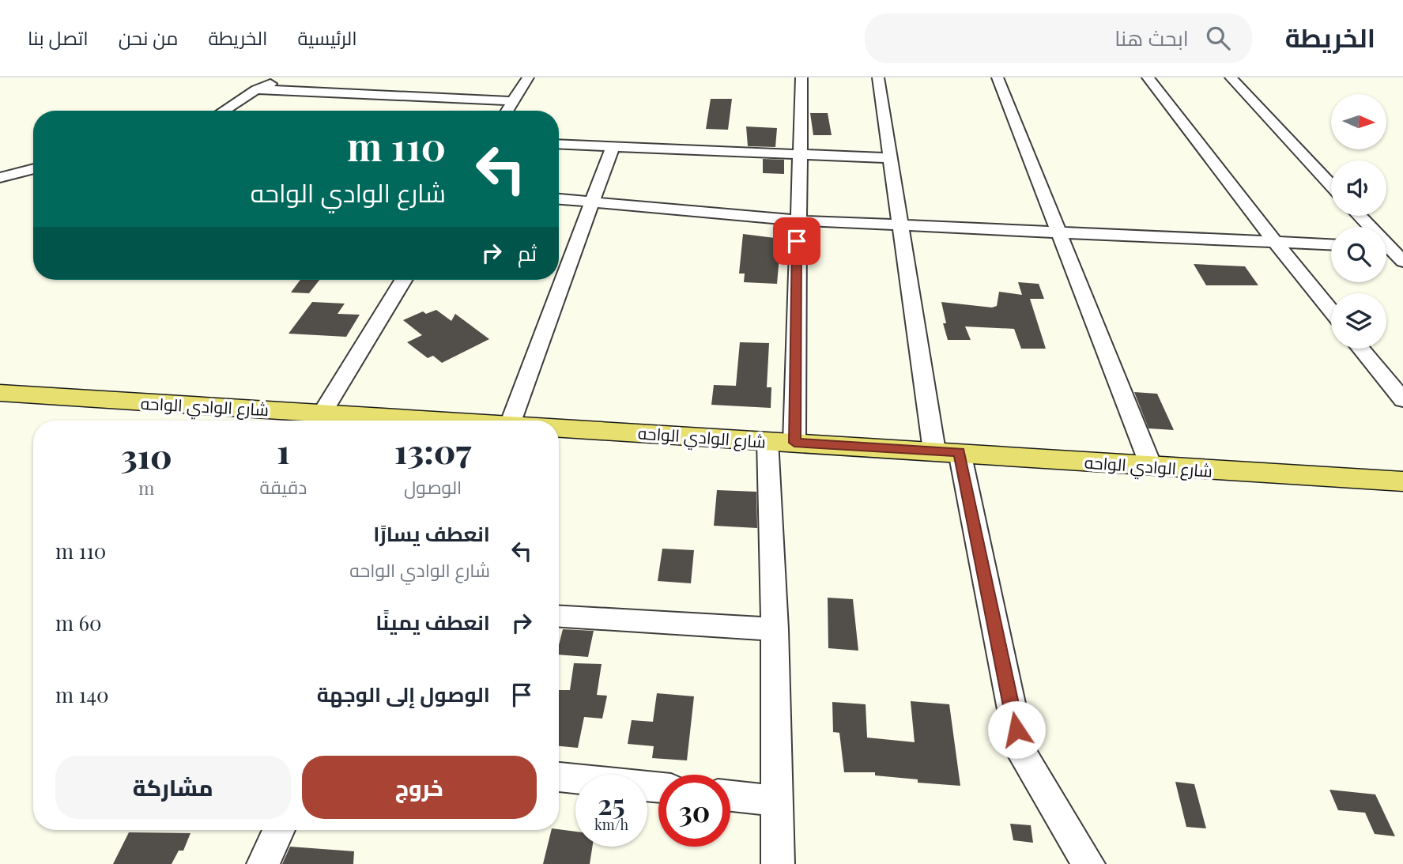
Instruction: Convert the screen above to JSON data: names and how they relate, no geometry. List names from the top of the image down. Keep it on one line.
{"streets":{"main road":["شارع الوادي الواحه"]},"north":"right","page":{"header":"الخريطة","search":"ابحث هنا","nav":["الرئيسية","الخريطة","من نحن","اتصل بنا"],"turn":["110 m","شارع الوادي الواحه"],"then":"ثم","eta":["13:07","الوصول","1","دقيقة","310","m"],"list":[{"name":"انعطف يسارًا","note":"شارع الوادي الواحه","value":"110 m"},{"name":"انعطف يمينًا","value":"60 m"},{"name":"الوصول إلى الوجهة","value":"140 m"}],"buttons":["خروج","مشاركة"],"speed":"25 km/h","limit":"30"}}
